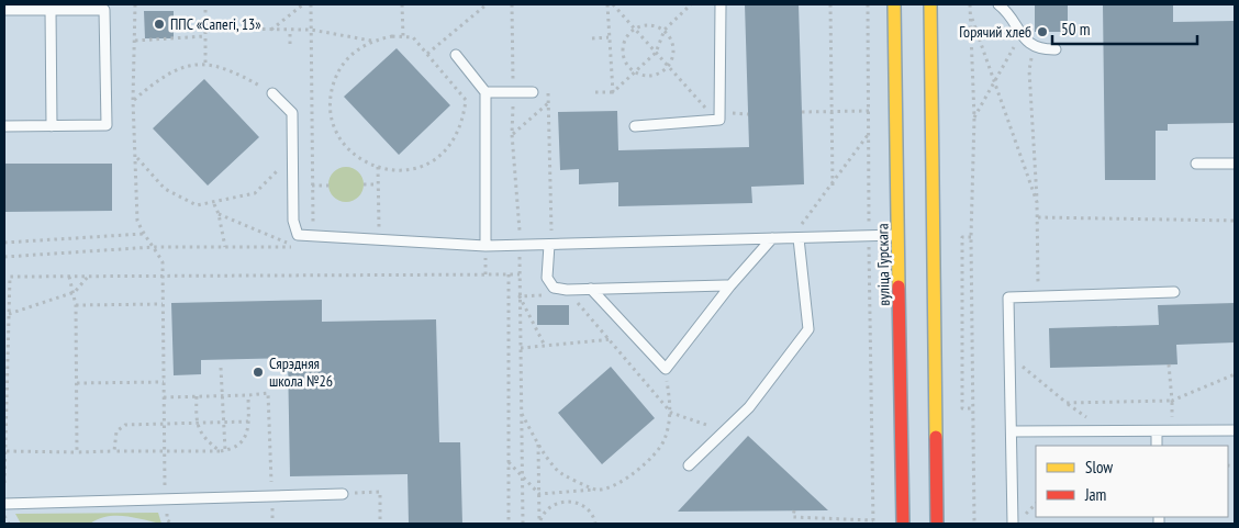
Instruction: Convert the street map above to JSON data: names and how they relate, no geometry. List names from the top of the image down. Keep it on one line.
{"streets":{"main road":["вуліца Гурскага"]},"places":["ППС «Сапегі, 13»","Горячий хлеб","Сярэдняя школа №26"],"legend":["Slow","Jam"],"scale_bar":"50 m"}
